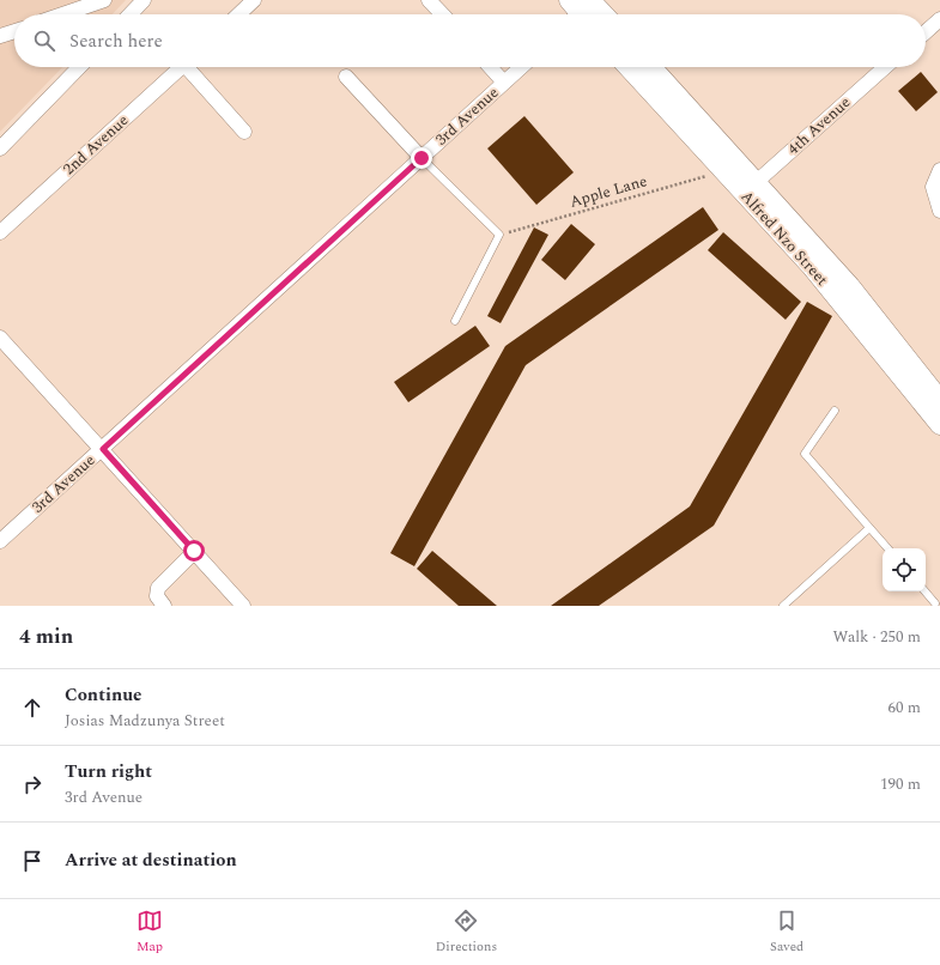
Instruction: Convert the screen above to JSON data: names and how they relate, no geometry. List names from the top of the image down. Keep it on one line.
{"streets":{"street":["3rd Avenue","4th Avenue","2nd Avenue","Alfred Nzo Street"],"path":["Apple Lane"]},"crossings":[["4th Avenue","Alfred Nzo Street"],["Apple Lane","Alfred Nzo Street"]],"page":{"search":"Search here","heading":["4 min","Walk · 250 m"],"list":[["Continue","Josias Madzunya Street","60 m"],["Turn right","3rd Avenue","190 m"],"Arrive at destination"],"nav":["Map","Directions","Saved"]}}
